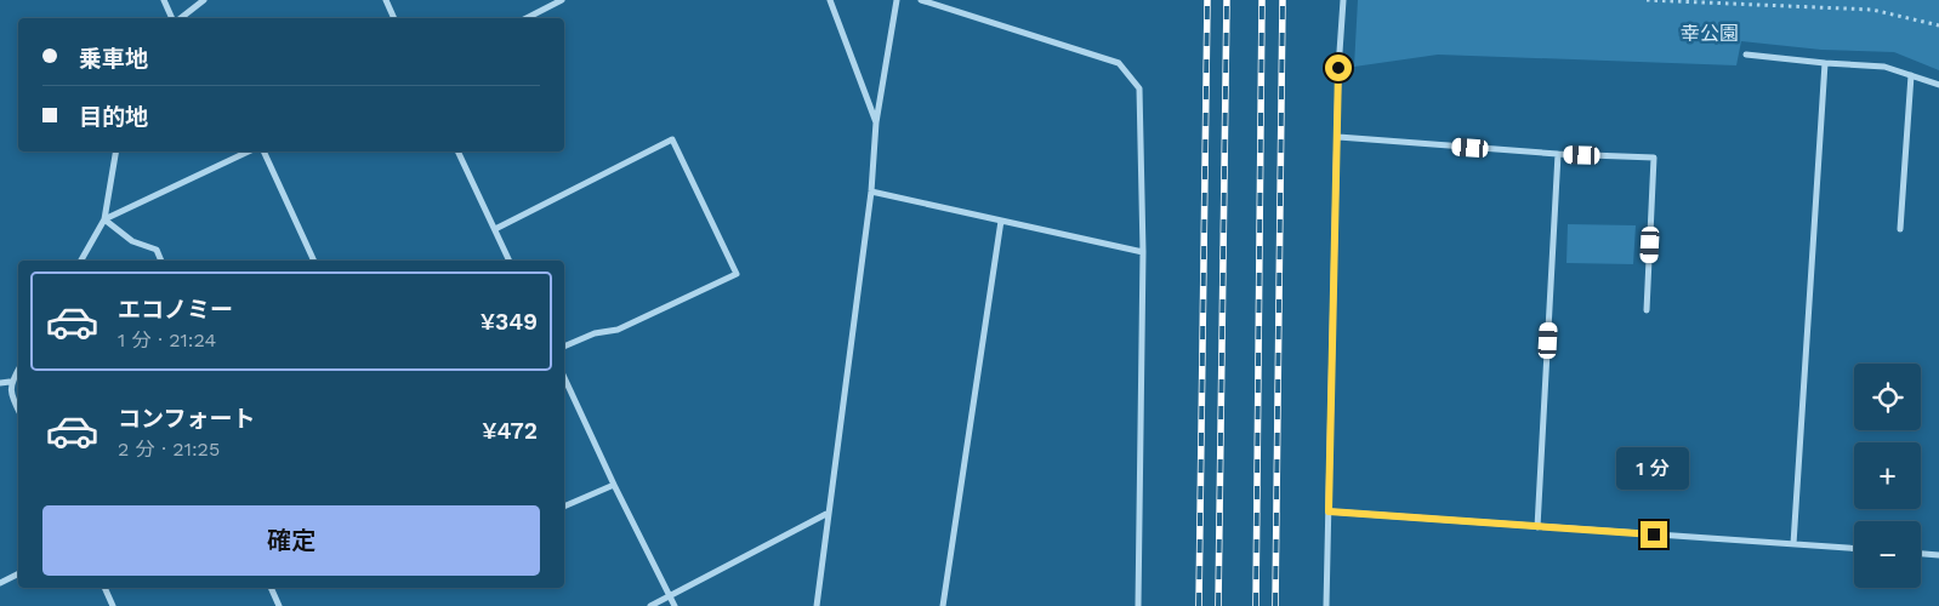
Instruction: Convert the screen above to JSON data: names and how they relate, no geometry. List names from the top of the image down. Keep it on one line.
{"parks":["幸公園"],"page":{"banner":["乗車地","目的地"],"list":[{"name":"エコノミー","note":"1 分 · 21:24","value":"¥349"},{"name":"コンフォート","note":"2 分 · 21:25","value":"¥472"}],"map_buttons":["+","−"],"bubble":"1 分","buttons":"確定"}}
